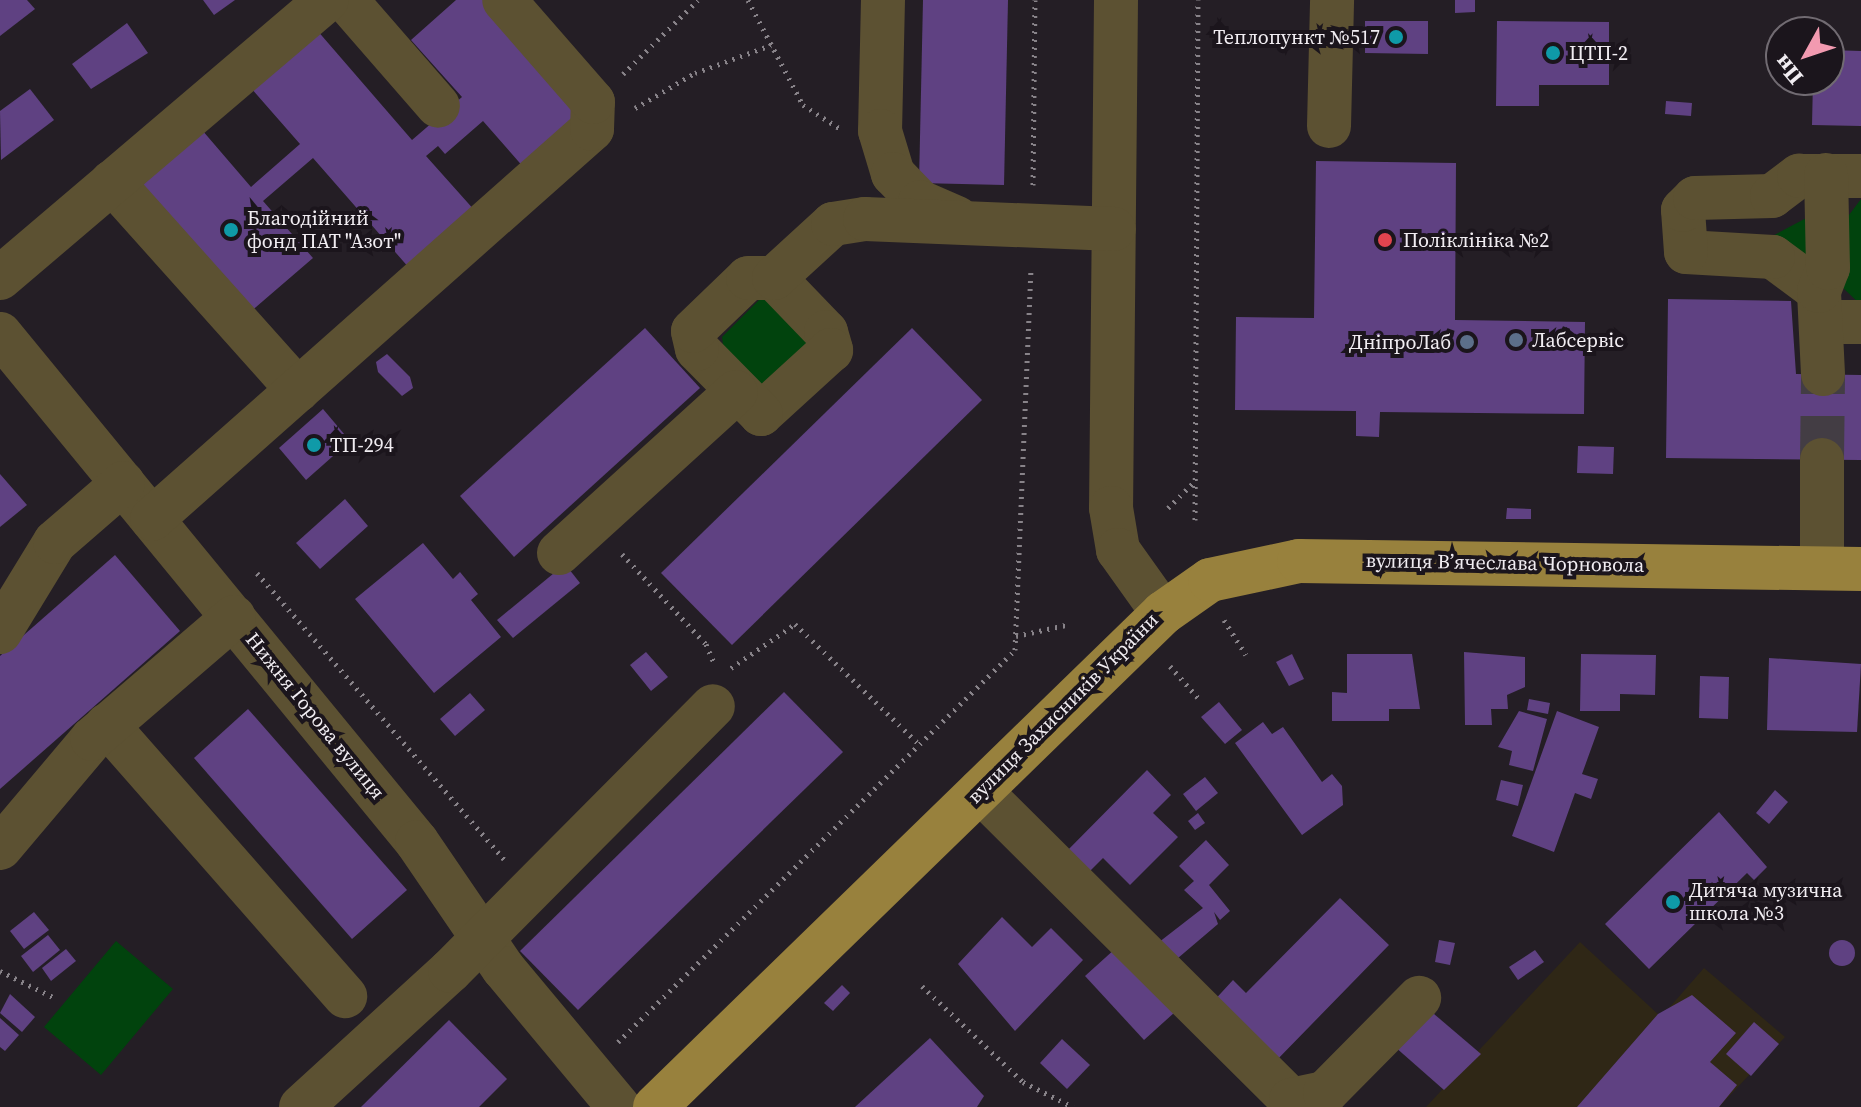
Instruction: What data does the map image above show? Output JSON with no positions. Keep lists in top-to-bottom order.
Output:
{
  "streets": {
    "main road": ["вулиця Вʼячеслава Чорновола", "вулиця Захисників України"],
    "street": ["Нижня Горова вулиця"]
  },
  "crossings": [
    ["вулиця Вʼячеслава Чорновола", "вулиця Захисників України"]
  ],
  "places": [
    "Теплопункт №517",
    "ЦТП-2",
    "Благодійний фонд ПАТ \"Азот\"",
    "Поліклініка №2",
    "Лабсервіс",
    "ДніпроЛаб",
    "ТП-294",
    "Дитяча музична школа №3"
  ],
  "north": "bottom left"
}
